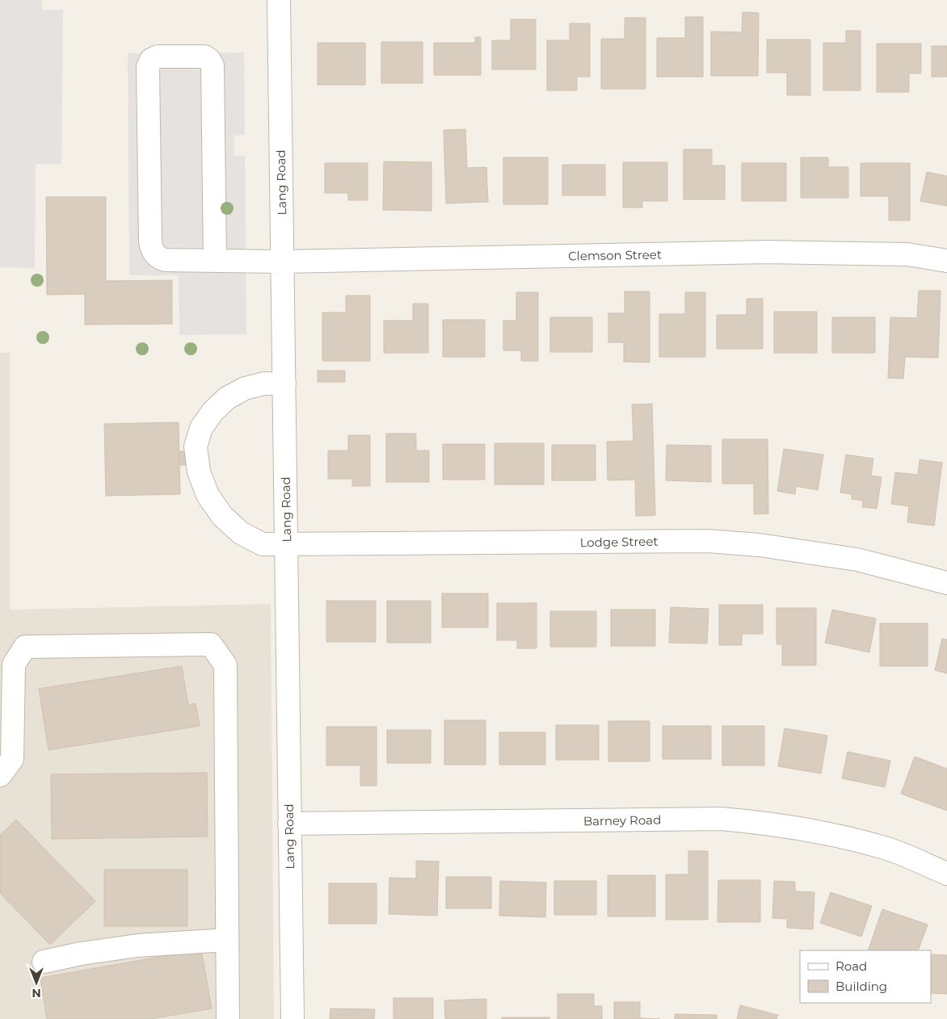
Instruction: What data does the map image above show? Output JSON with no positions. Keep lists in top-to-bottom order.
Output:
{
  "streets": {
    "street": [
      "Lang Road",
      "Clemson Street",
      "Lodge Street",
      "Barney Road"
    ]
  },
  "crossings": [
    ["Lang Road", "Clemson Street"],
    ["Lang Road", "Lodge Street"],
    ["Lang Road", "Barney Road"]
  ],
  "legend": ["Road", "Building"],
  "north": "bottom"
}
